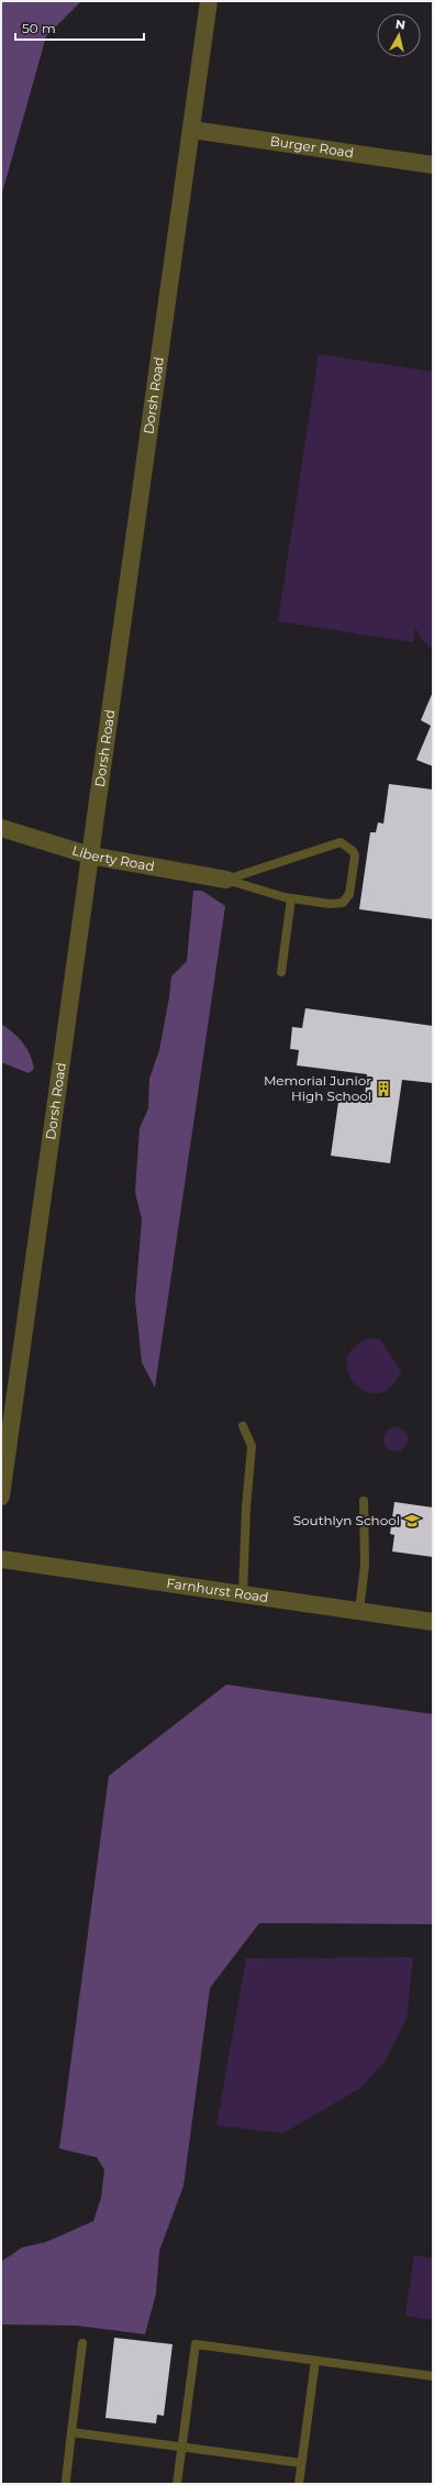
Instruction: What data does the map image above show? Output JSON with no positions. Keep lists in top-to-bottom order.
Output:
{
  "streets": {
    "street": [
      "Burger Road",
      "Dorsh Road",
      "Liberty Road",
      "Farnhurst Road"
    ]
  },
  "crossings": [
    ["Burger Road", "Dorsh Road"],
    ["Dorsh Road", "Liberty Road"]
  ],
  "places": {
    "building": ["Memorial Junior High School"],
    "school or university": ["Southlyn School"]
  },
  "scale_bar": "50 m",
  "north": "top"
}
